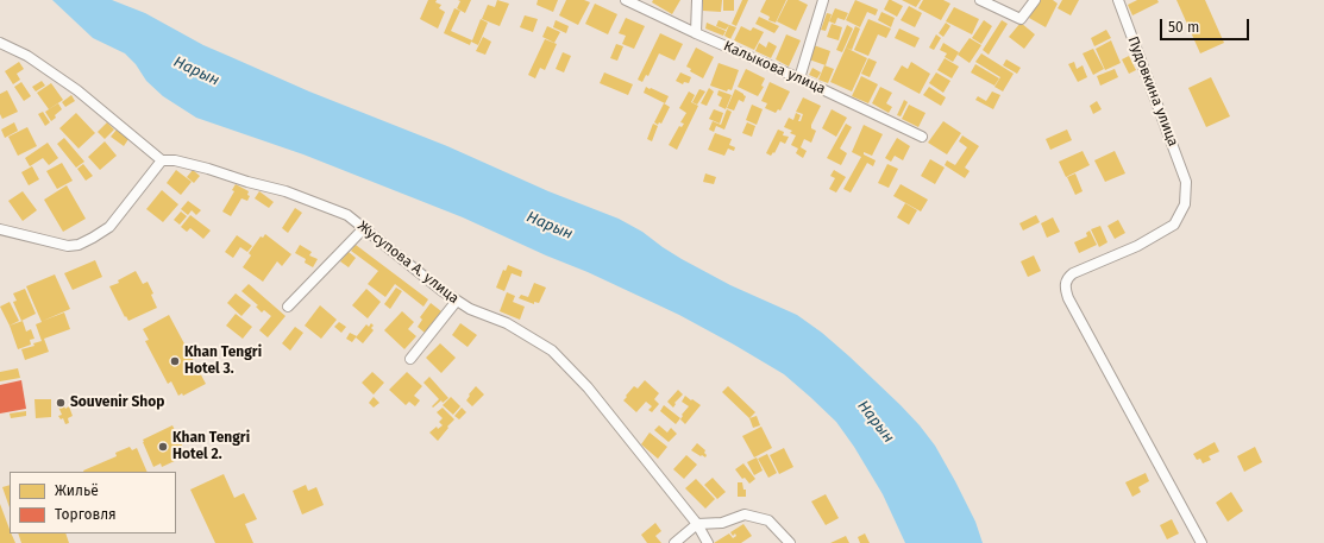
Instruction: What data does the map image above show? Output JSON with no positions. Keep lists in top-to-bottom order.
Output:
{
  "streets": {
    "street": ["Калыкова улица", "Пудовкина улица", "Жусупова А. улица"]
  },
  "water": ["Нарын"],
  "places": ["Khan Tengri Hotel 3.", "Souvenir Shop", "Khan Tengri Hotel 2."],
  "legend": ["Жильё", "Торговля"],
  "scale_bar": "50 m"
}
